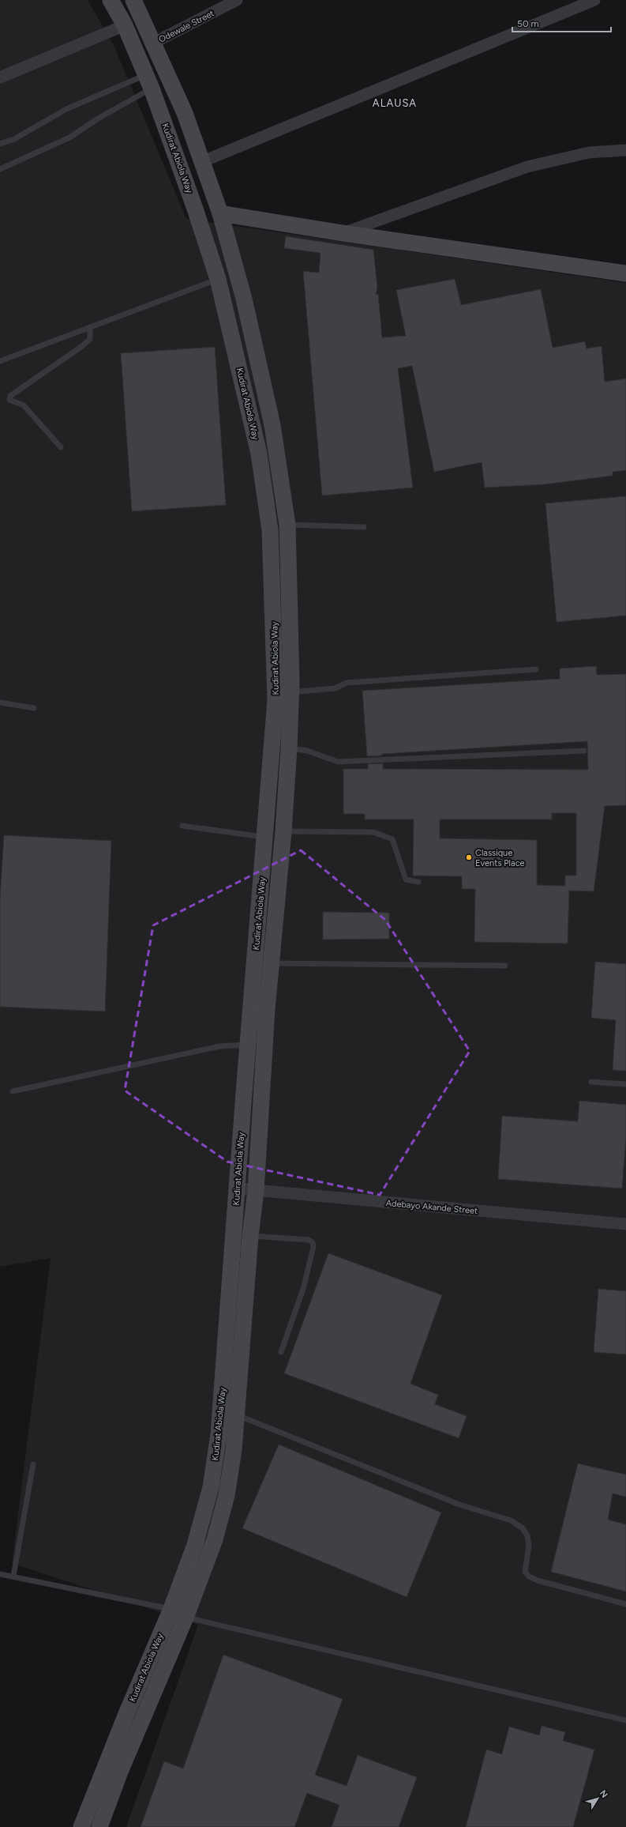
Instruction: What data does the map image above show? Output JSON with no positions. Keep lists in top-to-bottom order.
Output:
{
  "streets": {
    "main road": ["Kudirat Abiola Way"],
    "street": ["Odewale Street", "Adebayo Akande Street"]
  },
  "crossings": [
    ["Odewale Street", "Kudirat Abiola Way"],
    ["Kudirat Abiola Way", "Adebayo Akande Street"]
  ],
  "districts": ["ALAUSA"],
  "places": ["Classique Events Place"],
  "scale_bar": "50 m",
  "north": "top right"
}
